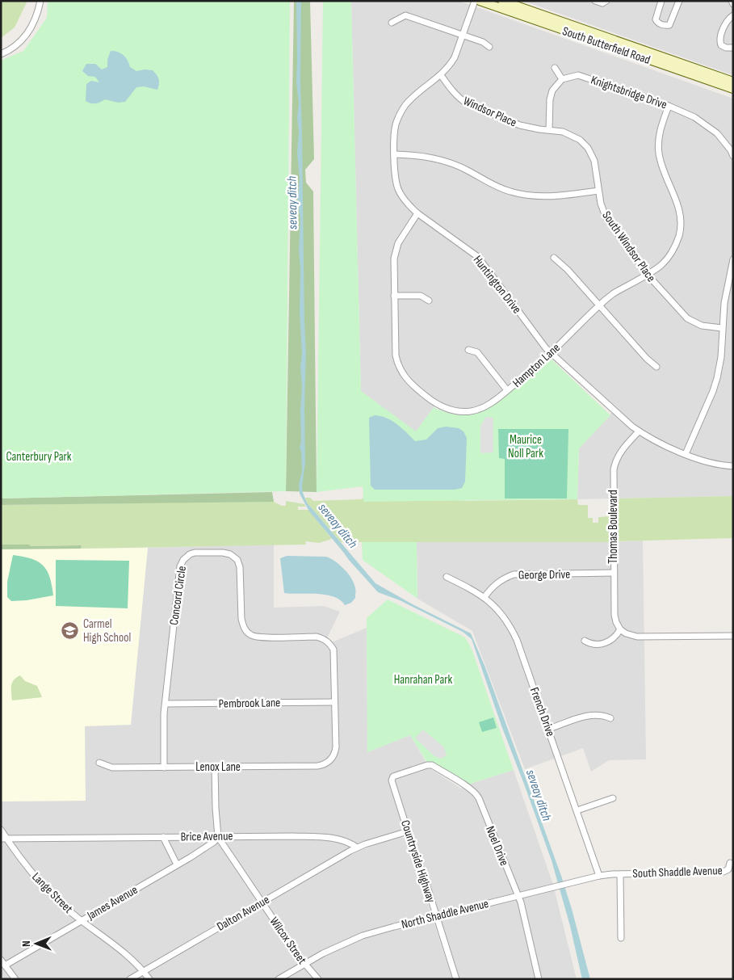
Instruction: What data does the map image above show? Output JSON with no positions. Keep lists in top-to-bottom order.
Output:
{
  "streets": {
    "main road": ["South Butterfield Road"],
    "street": [
      "Knightsbridge Drive",
      "Windsor Place",
      "South Windsor Place",
      "Huntington Drive",
      "Hampton Lane",
      "Thomas Boulevard",
      "George Drive",
      "Concord Circle",
      "Pembrook Lane",
      "French Drive",
      "Lenox Lane",
      "Brice Avenue",
      "Noel Drive",
      "Countryside Highway",
      "South Shaddle Avenue",
      "Lange Street",
      "James Avenue",
      "Dalton Avenue",
      "North Shaddle Avenue",
      "Wilcox Street"
    ]
  },
  "crossings": [
    ["Knightsbridge Drive", "Hampton Lane"],
    ["Windsor Place", "South Windsor Place"],
    ["Windsor Place", "Huntington Drive"],
    ["South Windsor Place", "Hampton Lane"],
    ["Huntington Drive", "Hampton Lane"],
    ["Huntington Drive", "Thomas Boulevard"],
    ["Thomas Boulevard", "George Drive"],
    ["George Drive", "French Drive"],
    ["Concord Circle", "Pembrook Lane"],
    ["Concord Circle", "Lenox Lane"],
    ["French Drive", "North Shaddle Avenue"],
    ["Lenox Lane", "Wilcox Street"],
    ["Brice Avenue", "Lange Street"],
    ["Brice Avenue", "James Avenue"],
    ["Brice Avenue", "Dalton Avenue"],
    ["Brice Avenue", "Wilcox Street"],
    ["Noel Drive", "Countryside Highway"],
    ["Noel Drive", "North Shaddle Avenue"],
    ["Countryside Highway", "North Shaddle Avenue"],
    ["South Shaddle Avenue", "North Shaddle Avenue"],
    ["Lange Street", "James Avenue"],
    ["Lange Street", "Dalton Avenue"],
    ["James Avenue", "Wilcox Street"],
    ["Dalton Avenue", "Wilcox Street"],
    ["North Shaddle Avenue", "Wilcox Street"]
  ],
  "water": ["seveay ditch"],
  "parks": ["Maurice Noll Park", "Canterbury Park", "Hanrahan Park"],
  "places": {
    "school or university": ["Carmel High School"]
  },
  "north": "left"
}
